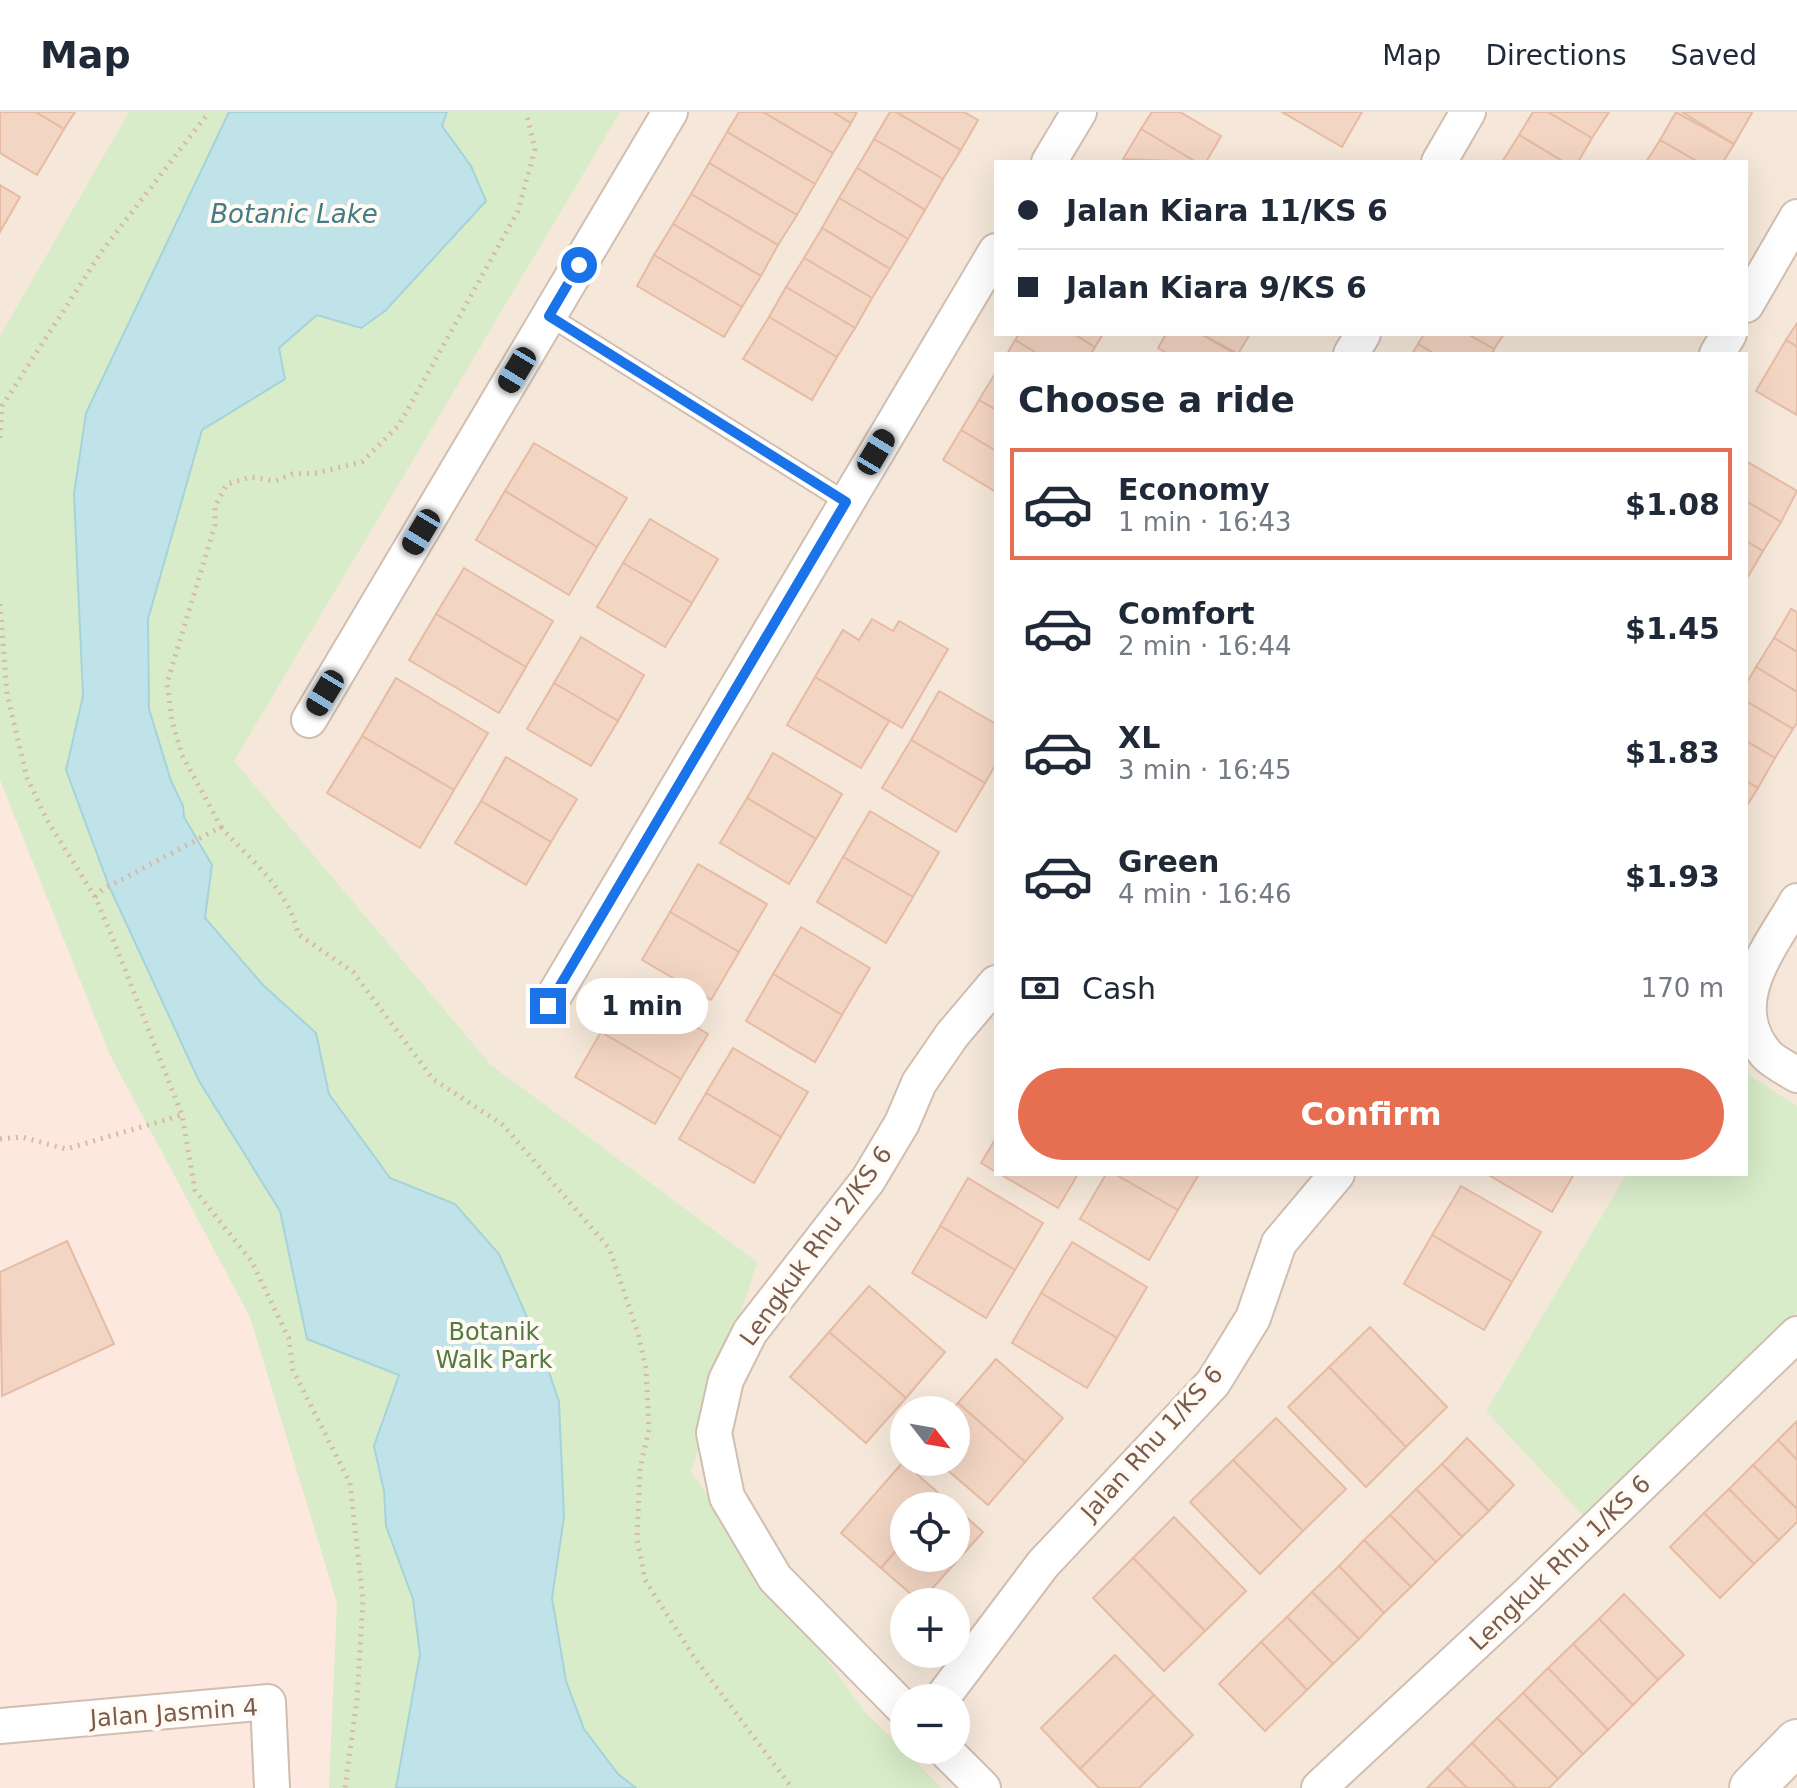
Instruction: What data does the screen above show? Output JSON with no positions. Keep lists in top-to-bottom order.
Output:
{
  "streets": {
    "street": [
      "Lengkuk Rhu 2/KS 6",
      "Jalan Rhu 1/KS 6",
      "Lengkuk Rhu 1/KS 6",
      "Jalan Jasmin 4"
    ]
  },
  "water": ["Botanic Lake"],
  "parks": ["Botanik Walk Park"],
  "north": "bottom right",
  "page": {
    "header": "Map",
    "nav": ["Map", "Directions", "Saved"],
    "banner": ["Jalan Kiara 11/KS 6", "Jalan Kiara 9/KS 6"],
    "heading": "Choose a ride",
    "list": [
      {
        "name": "Economy",
        "note": "1 min · 16:43",
        "value": "$1.08"
      },
      {
        "name": "Comfort",
        "note": "2 min · 16:44",
        "value": "$1.45"
      },
      {
        "name": "XL",
        "note": "3 min · 16:45",
        "value": "$1.83"
      },
      {
        "name": "Green",
        "note": "4 min · 16:46",
        "value": "$1.93"
      }
    ],
    "pay": ["Cash", "170 m"],
    "bubble": "1 min",
    "buttons": "Confirm",
    "map_buttons": ["+", "−"]
  }
}
